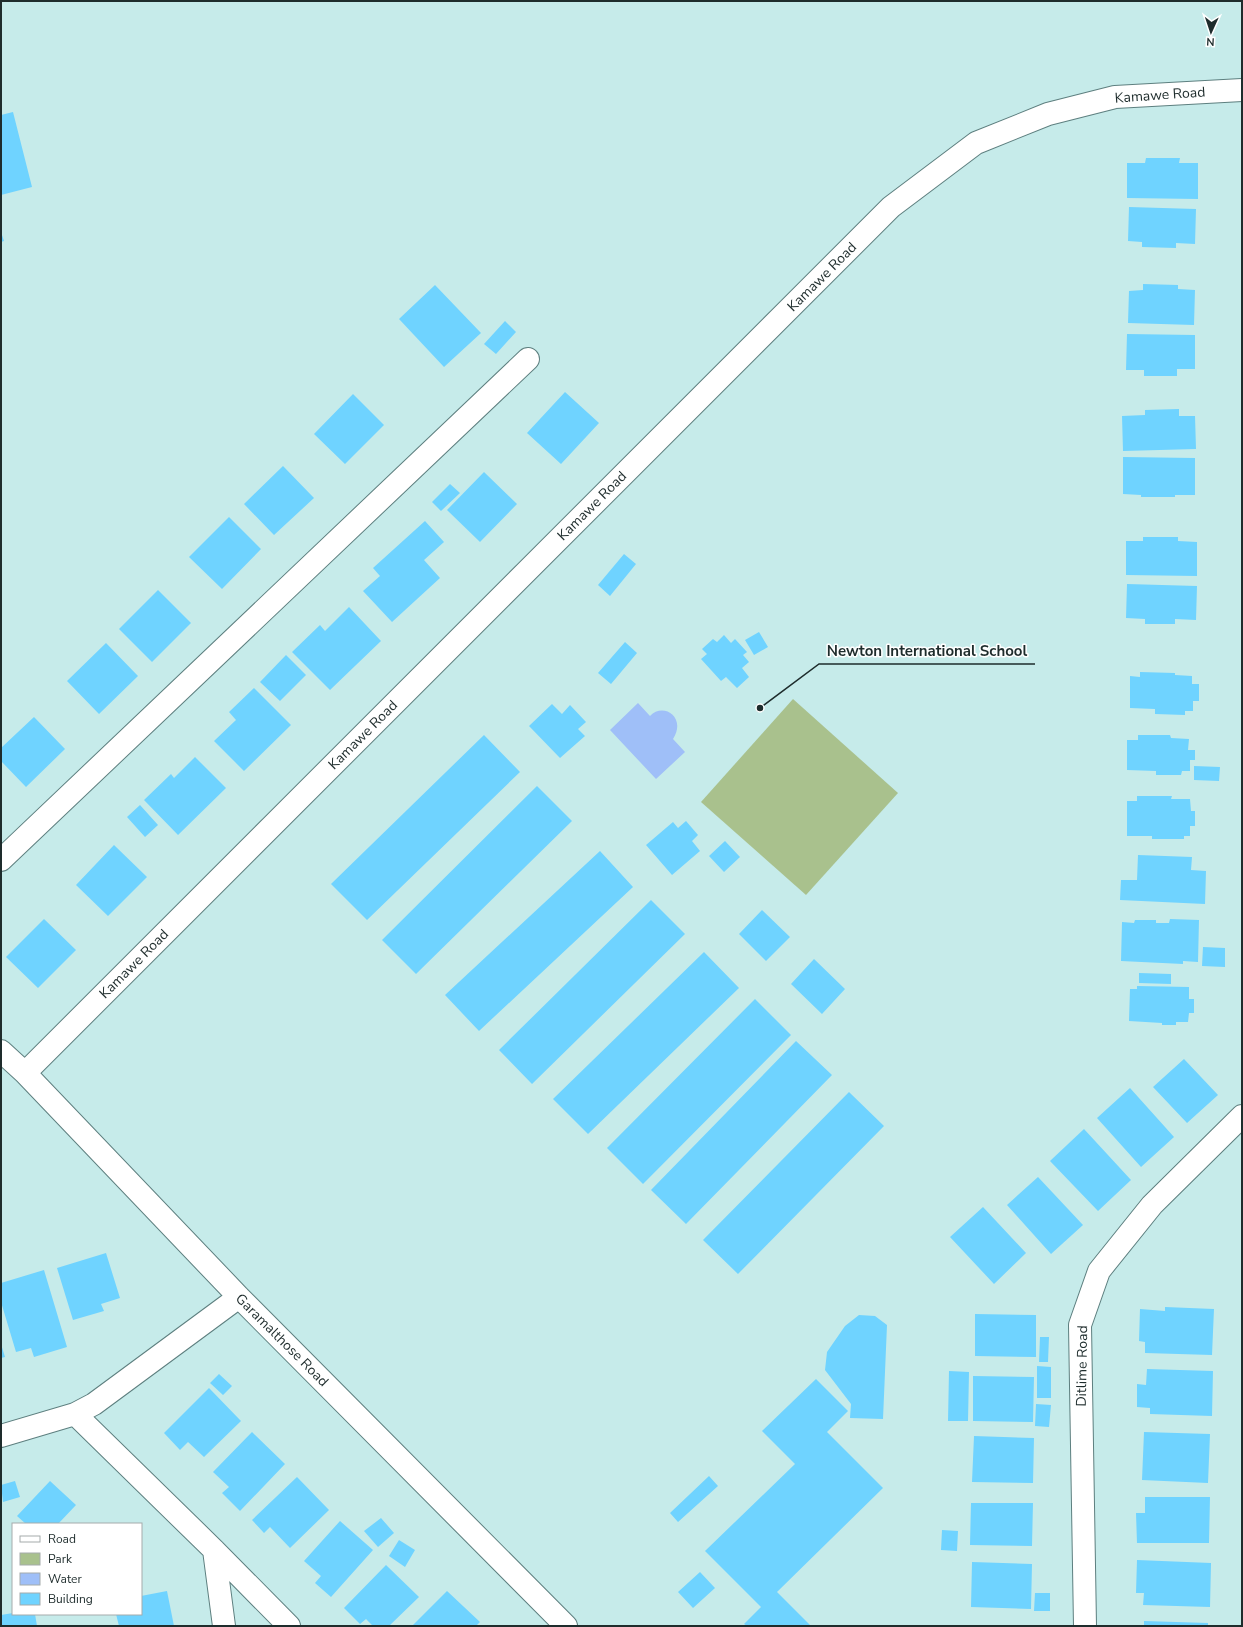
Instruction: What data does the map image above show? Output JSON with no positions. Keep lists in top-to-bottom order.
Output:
{
  "streets": {
    "street": ["Kamawe Road", "Garamalthose Road", "Ditlime Road"]
  },
  "crossings": [
    ["Kamawe Road", "Garamalthose Road"]
  ],
  "places": ["Newton International School"],
  "legend": [
    "Road",
    "Park",
    "Water",
    "Building"
  ],
  "north": "bottom"
}
